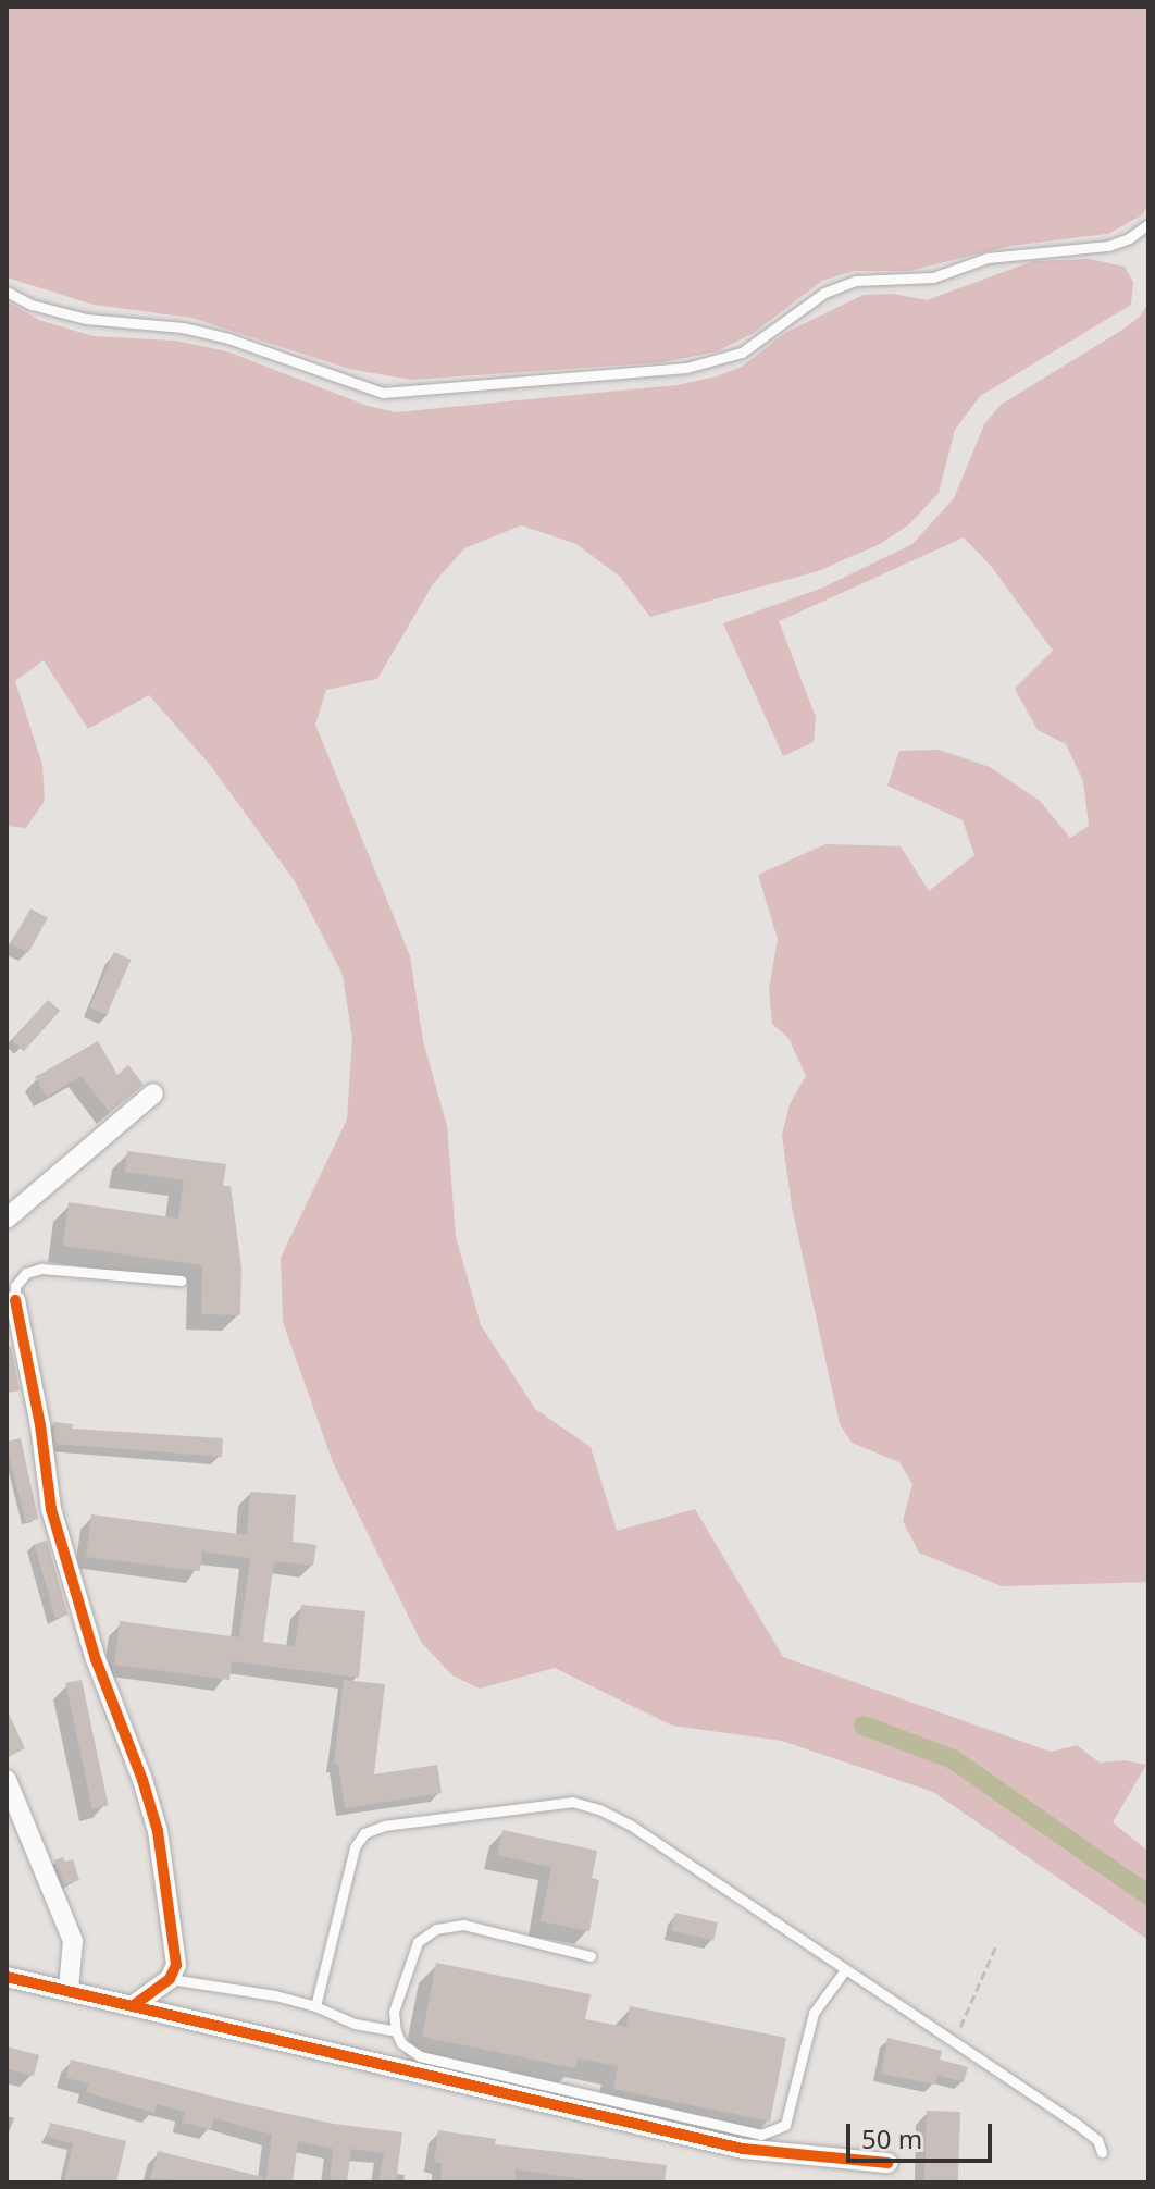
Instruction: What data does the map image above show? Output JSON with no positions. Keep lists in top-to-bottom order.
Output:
{
  "scale_bar": "50 m"
}
